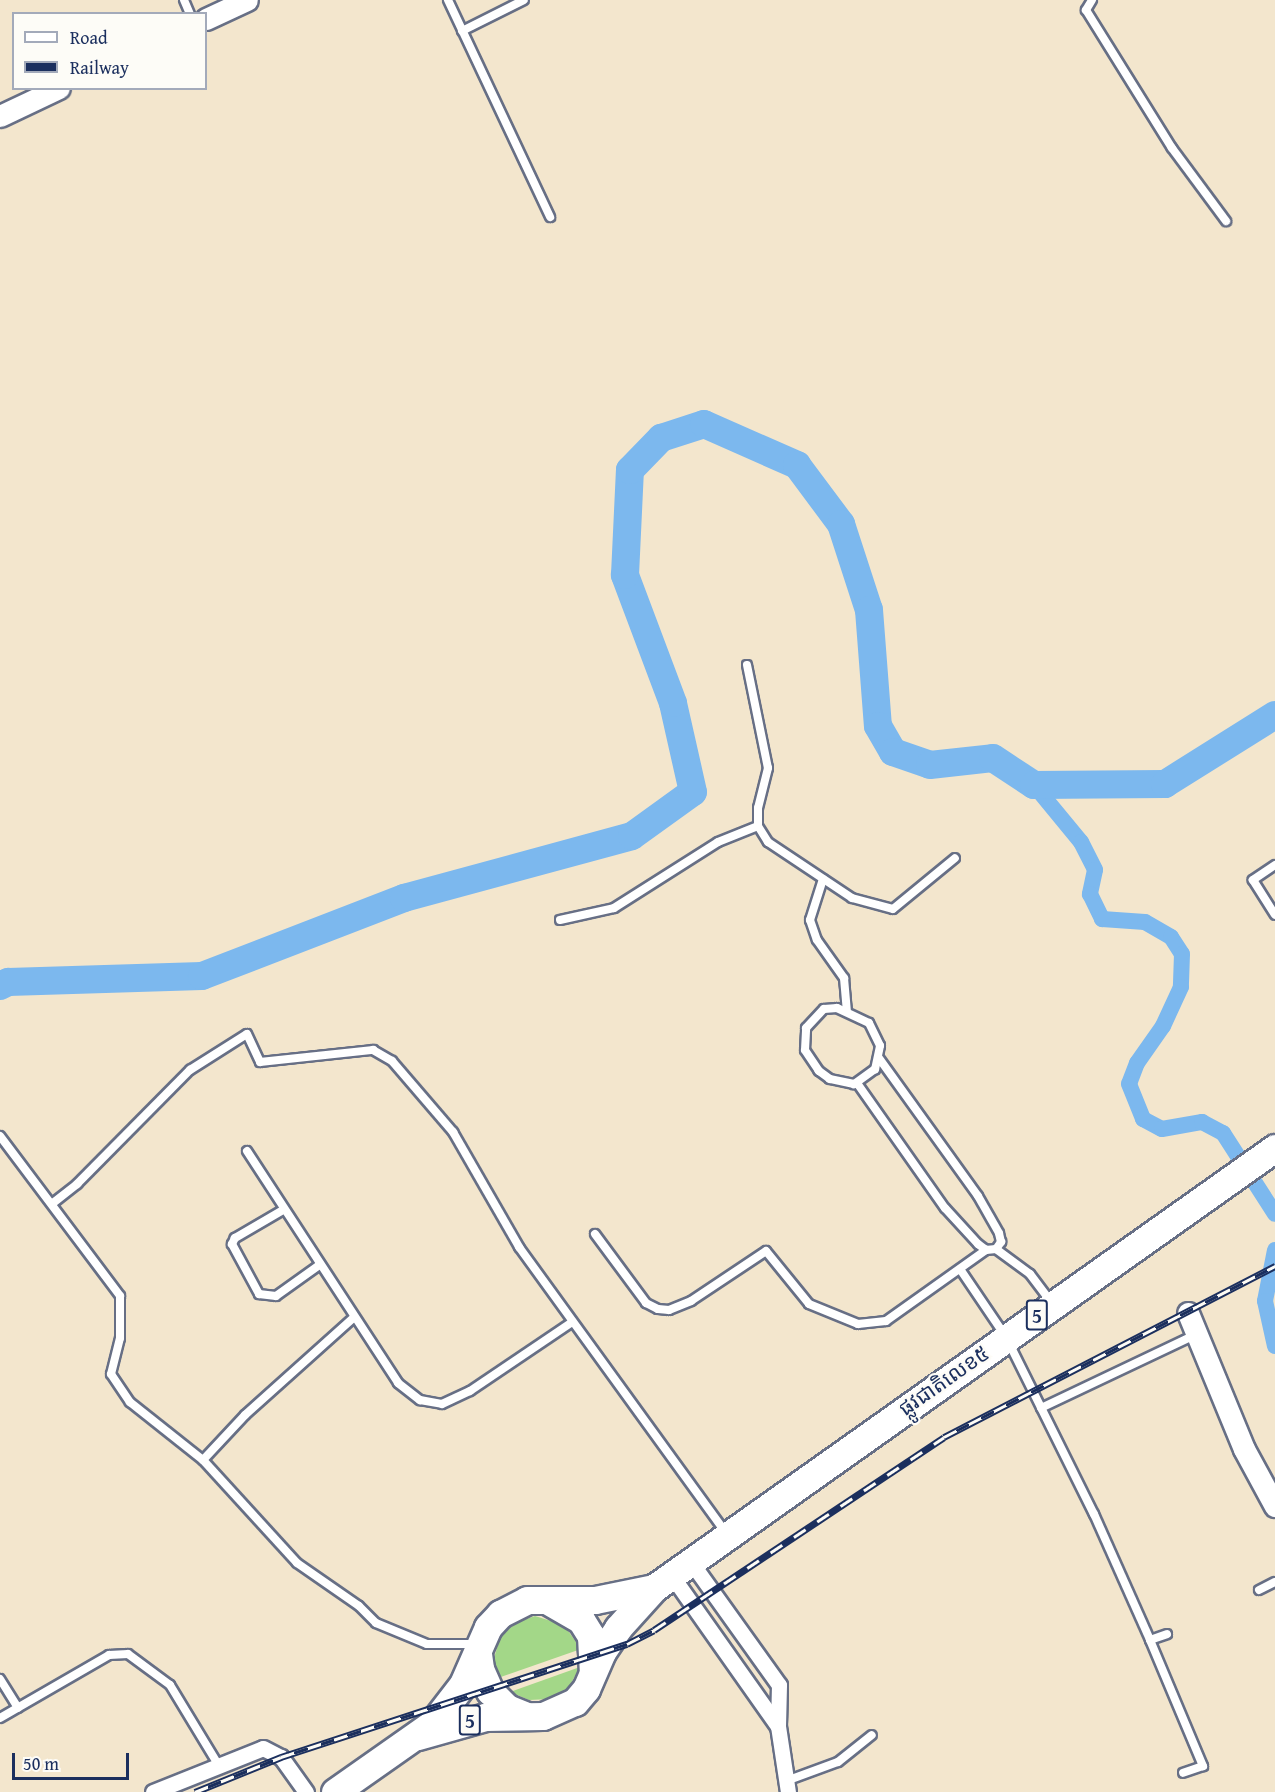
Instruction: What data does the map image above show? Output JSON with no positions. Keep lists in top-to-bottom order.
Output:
{
  "streets": {
    "highway": ["5", "ផ្លូវជាតិលេខ៥"]
  },
  "legend": ["Road", "Railway"],
  "scale_bar": "50 m"
}
